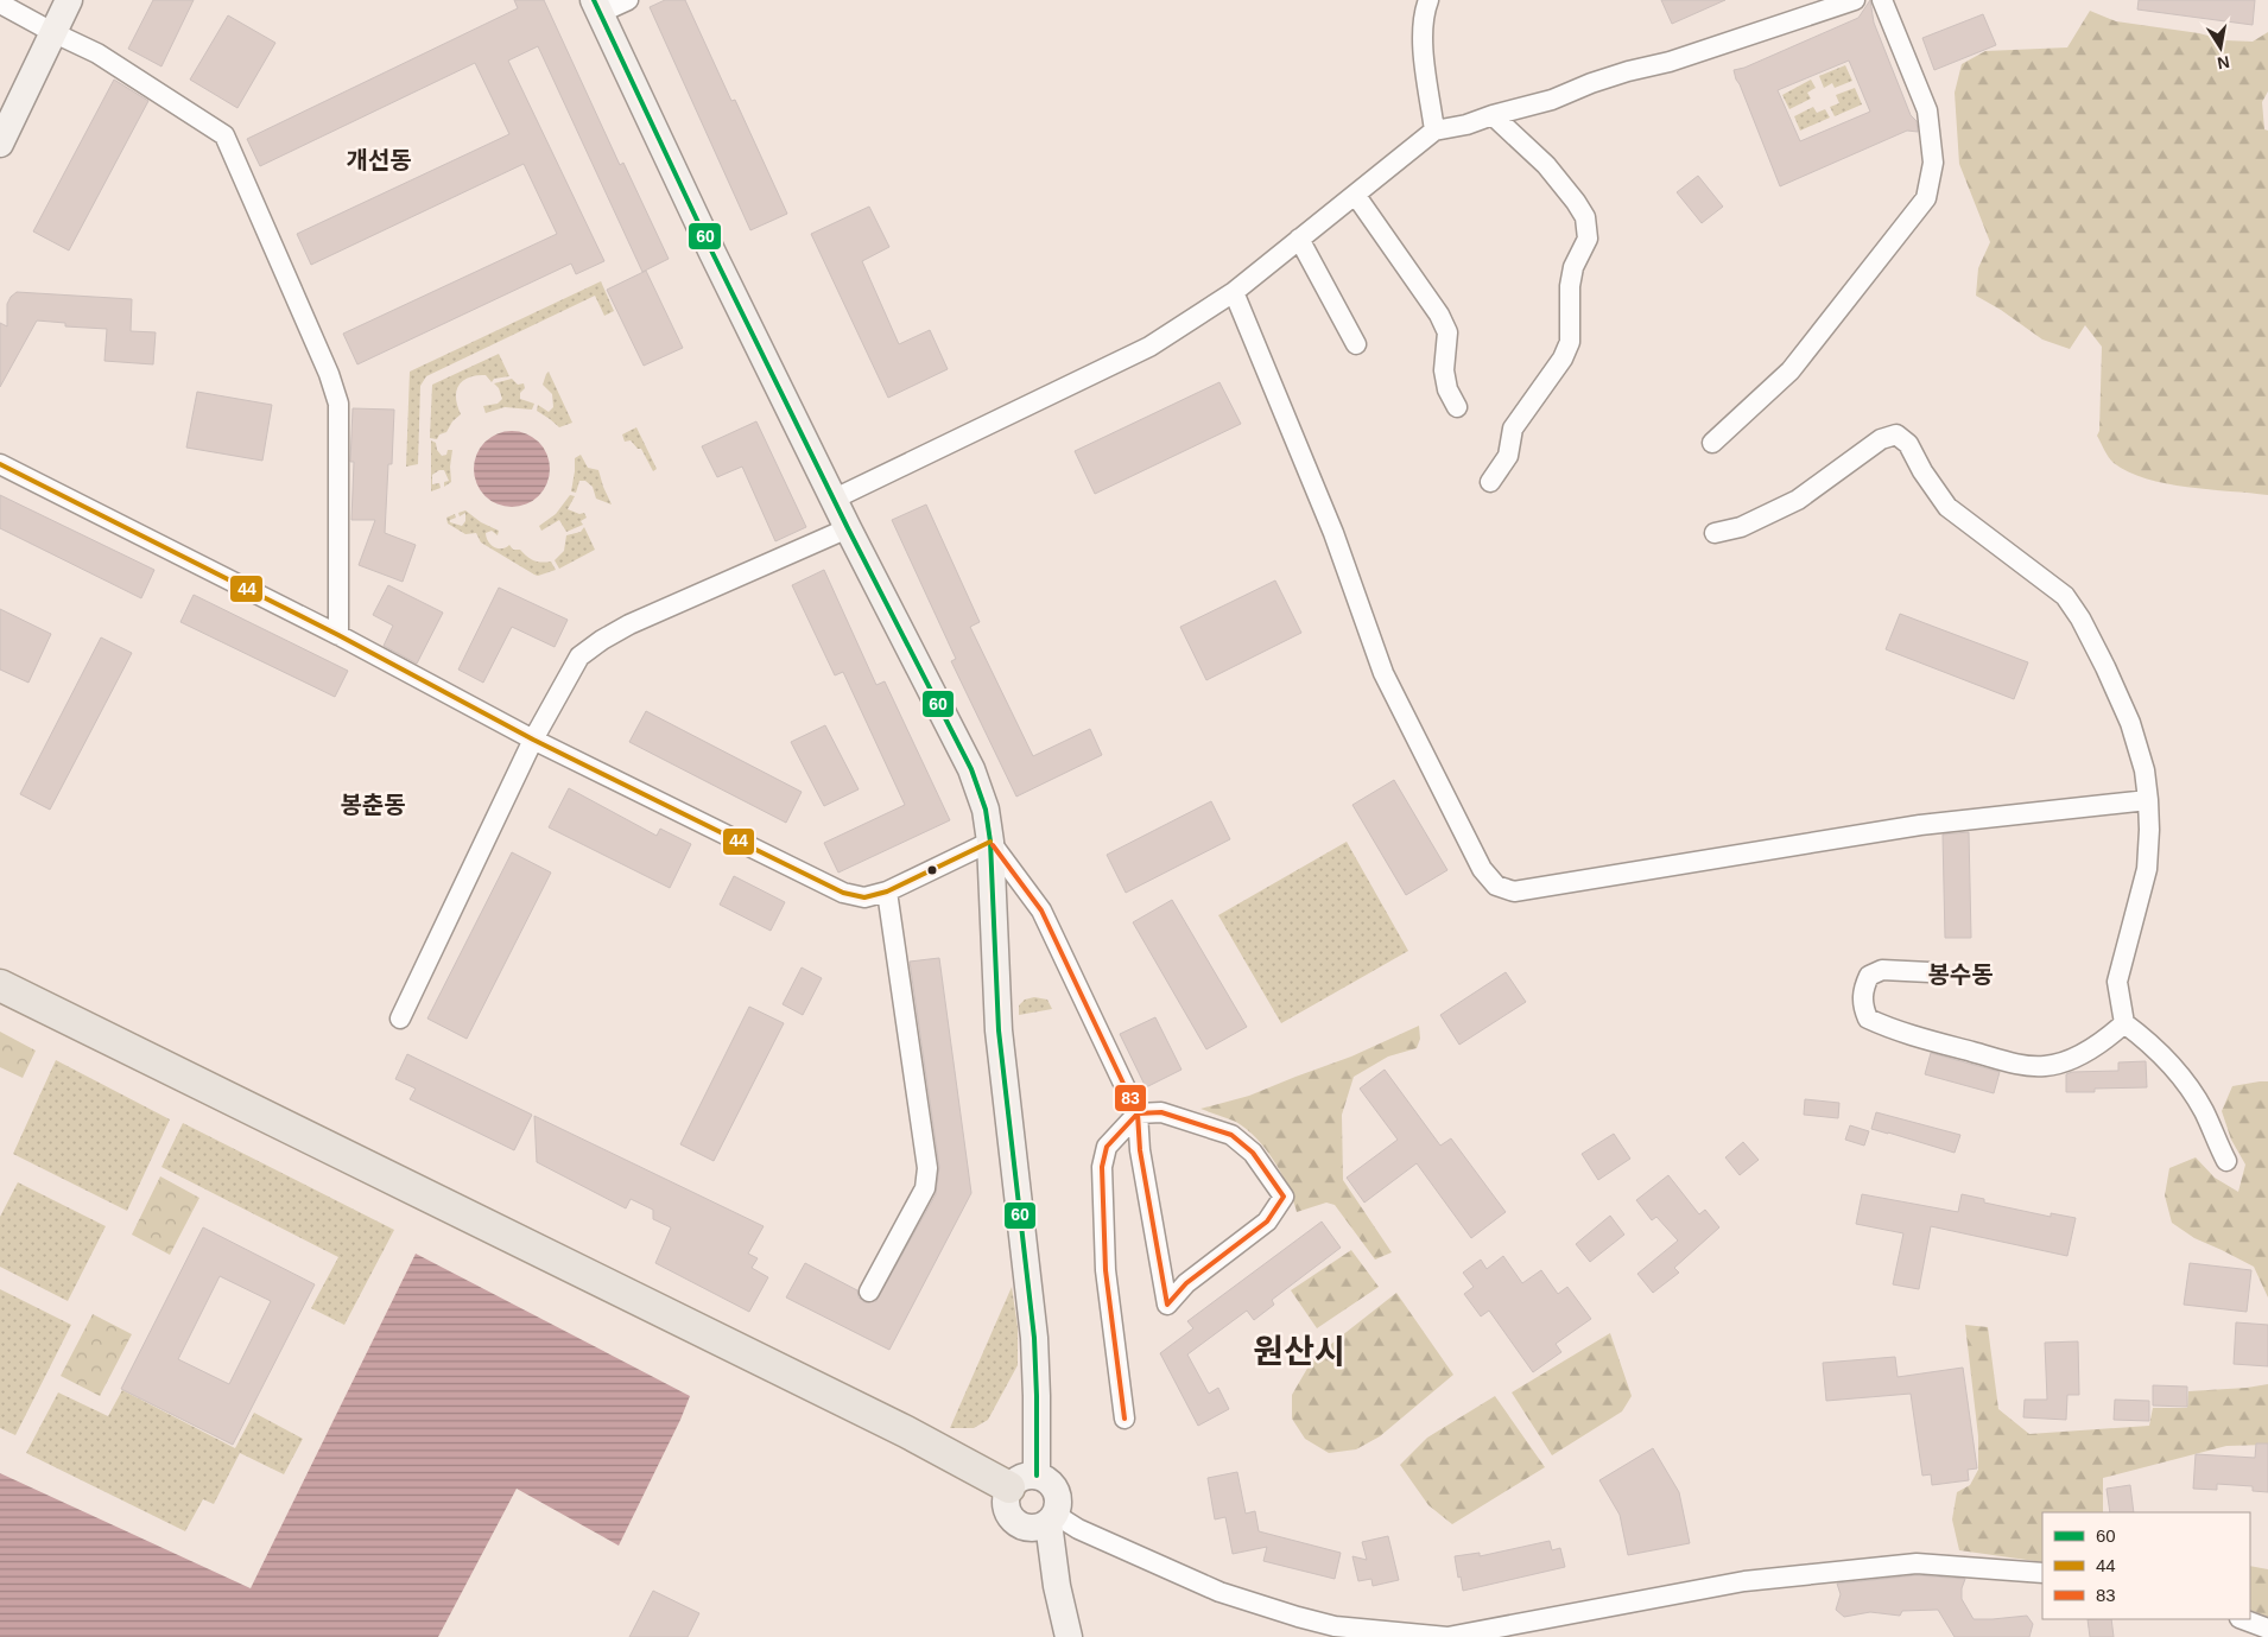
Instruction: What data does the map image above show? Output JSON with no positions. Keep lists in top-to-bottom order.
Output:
{
  "districts": [
    "개선동",
    "봉춘동",
    "봉수동",
    "원산시"
  ],
  "lines": ["transit line 60", "transit line 44", "transit line 83"],
  "legend": ["60", "44", "83"],
  "north": "bottom"
}
